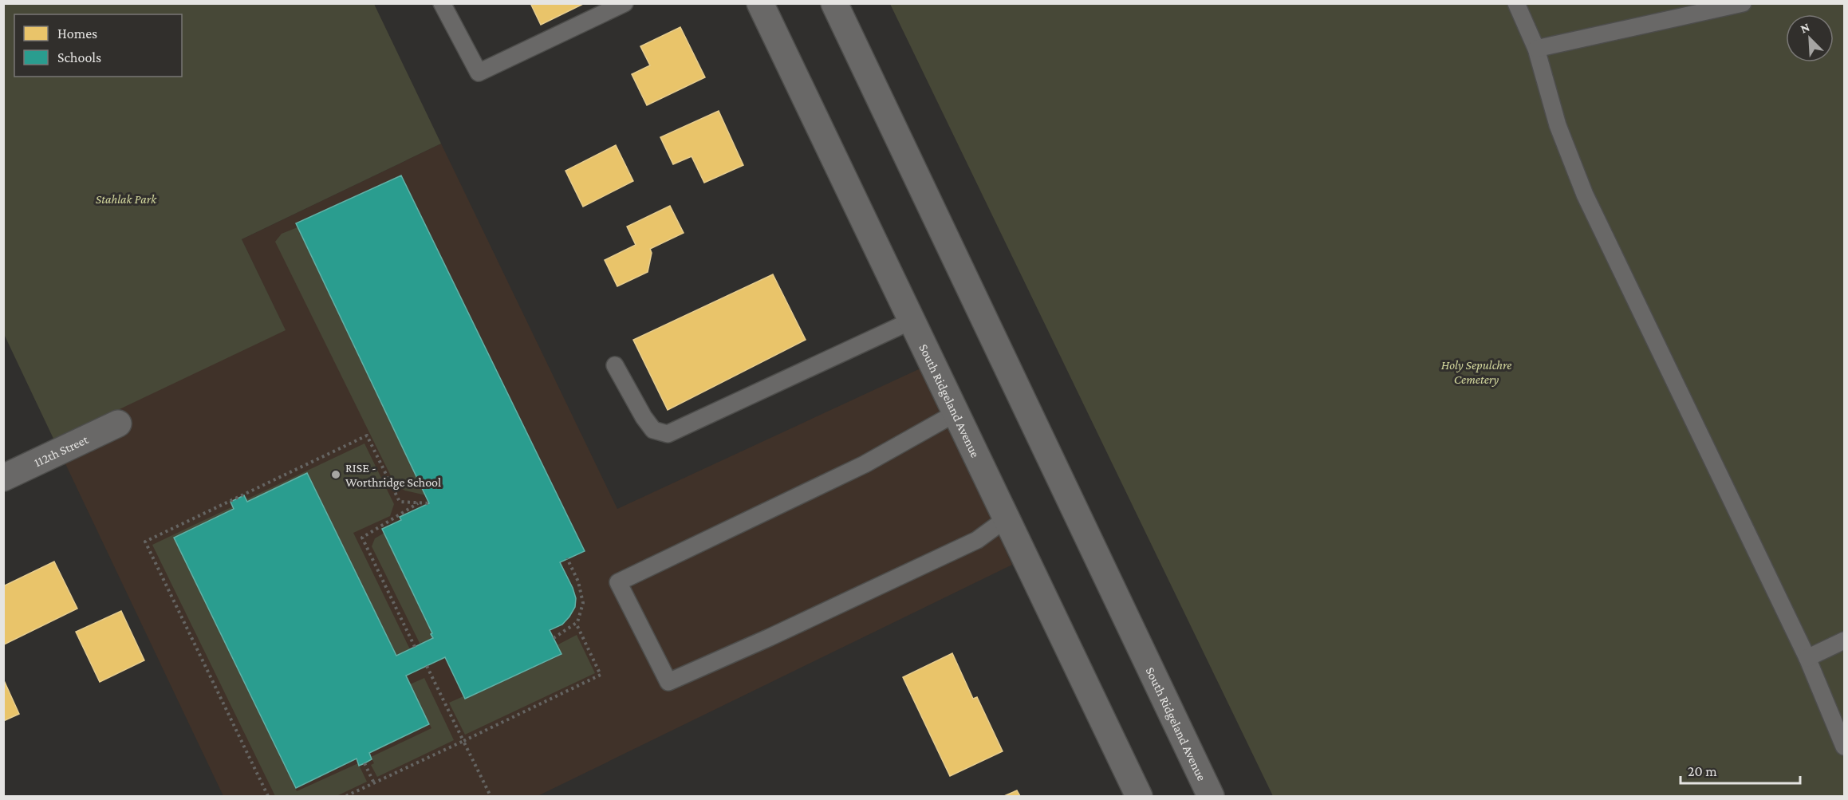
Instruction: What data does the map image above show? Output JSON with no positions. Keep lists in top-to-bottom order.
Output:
{
  "streets": {
    "main road": ["South Ridgeland Avenue", "112th Street"]
  },
  "parks": ["Stahlak Park", "Holy Sepulchre Cemetery"],
  "places": ["RISE - Worthridge School"],
  "legend": ["Homes", "Schools"],
  "scale_bar": "20 m",
  "north": "top left"
}
